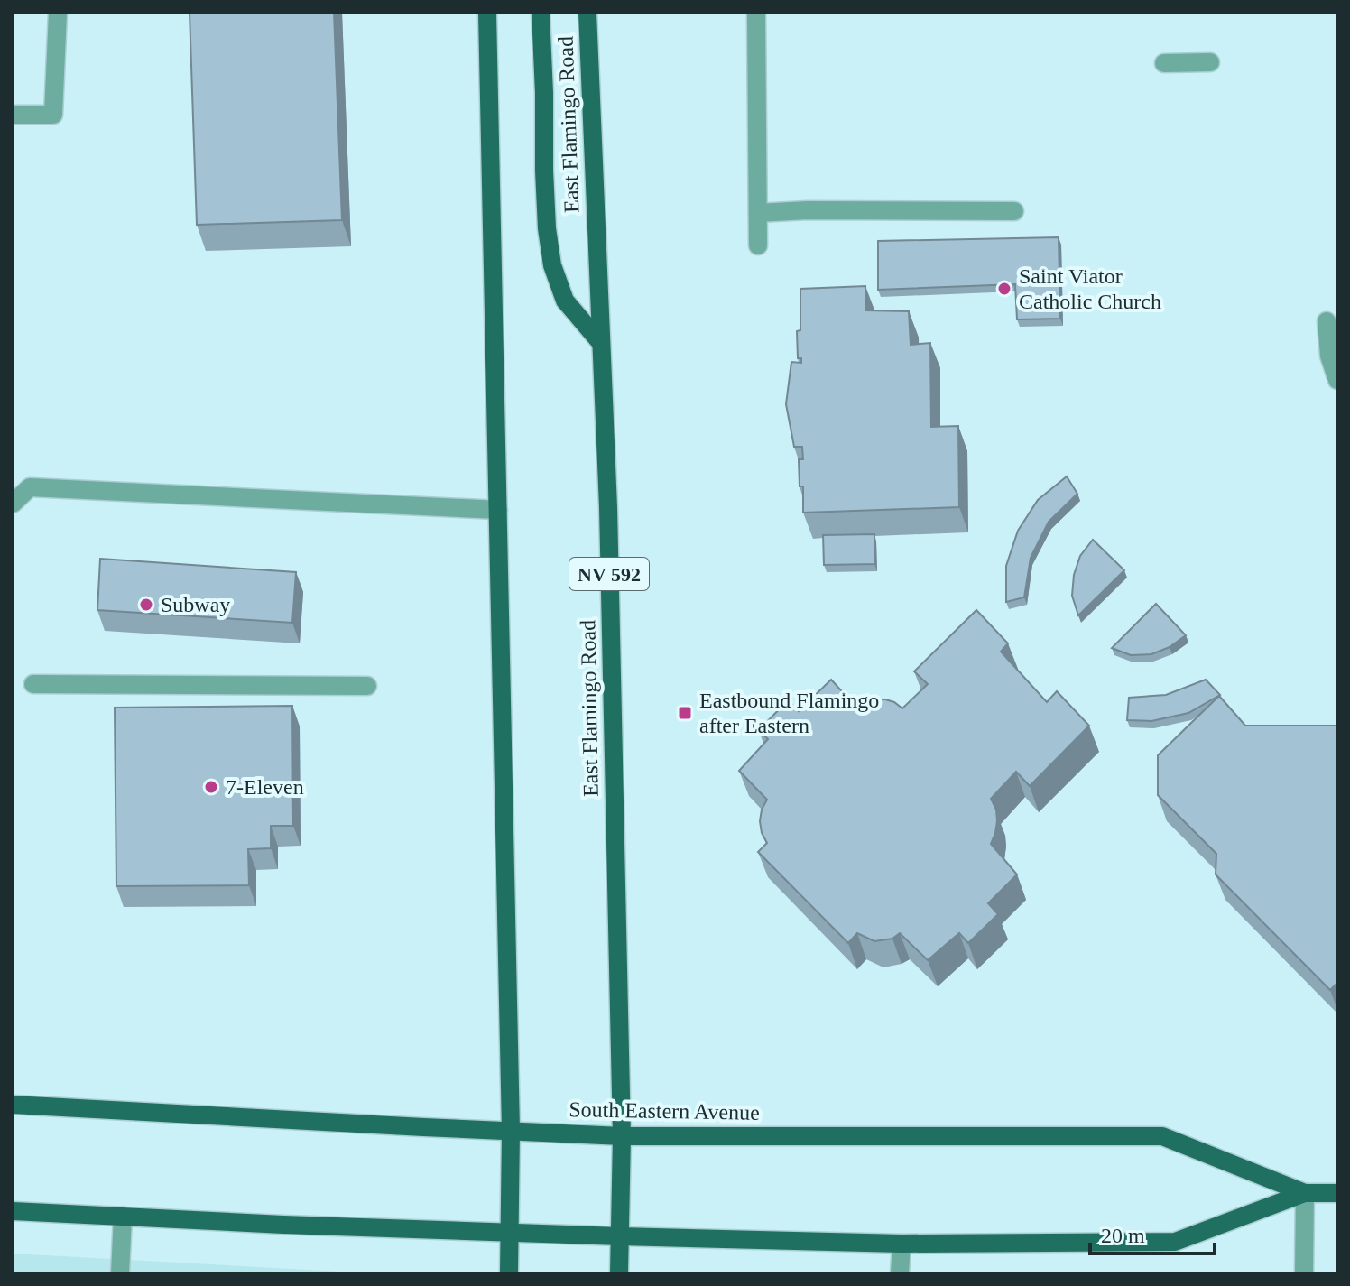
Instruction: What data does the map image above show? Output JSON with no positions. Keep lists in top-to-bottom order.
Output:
{
  "streets": {
    "main road": ["East Flamingo Road", "NV 592", "South Eastern Avenue"]
  },
  "crossings": [
    ["East Flamingo Road", "South Eastern Avenue"]
  ],
  "places": {
    "other": ["Saint Viator Catholic Church", "Subway", "7-Eleven"],
    "transit": ["Eastbound Flamingo after Eastern"]
  },
  "scale_bar": "20 m"
}
